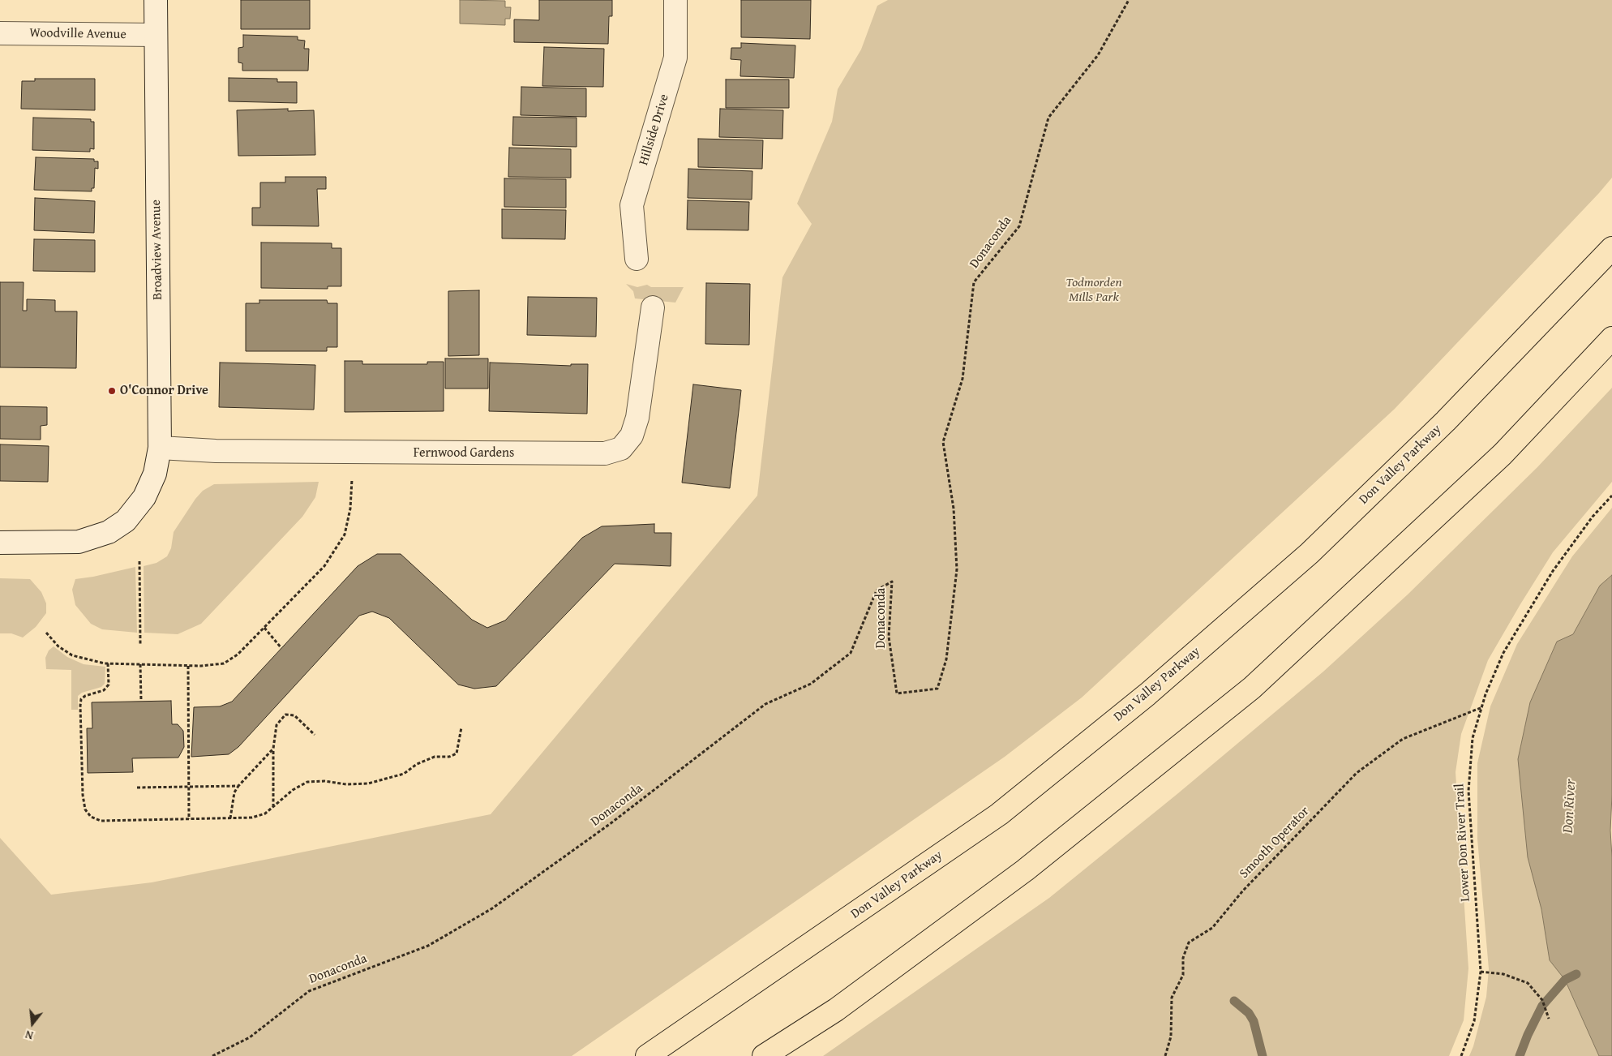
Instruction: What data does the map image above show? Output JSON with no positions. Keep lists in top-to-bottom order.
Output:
{
  "streets": {
    "highway": ["Don Valley Parkway"],
    "street": [
      "Woodville Avenue",
      "Hillside Drive",
      "Broadview Avenue",
      "Fernwood Gardens"
    ],
    "path": ["Donaconda", "Smooth Operator", "Lower Don River Trail"]
  },
  "crossings": [
    ["Woodville Avenue", "Broadview Avenue"],
    ["Broadview Avenue", "Fernwood Gardens"],
    ["Smooth Operator", "Lower Don River Trail"]
  ],
  "water": ["Don River"],
  "parks": ["Todmorden Mills Park"],
  "places": ["O'Connor Drive"],
  "north": "bottom"
}
